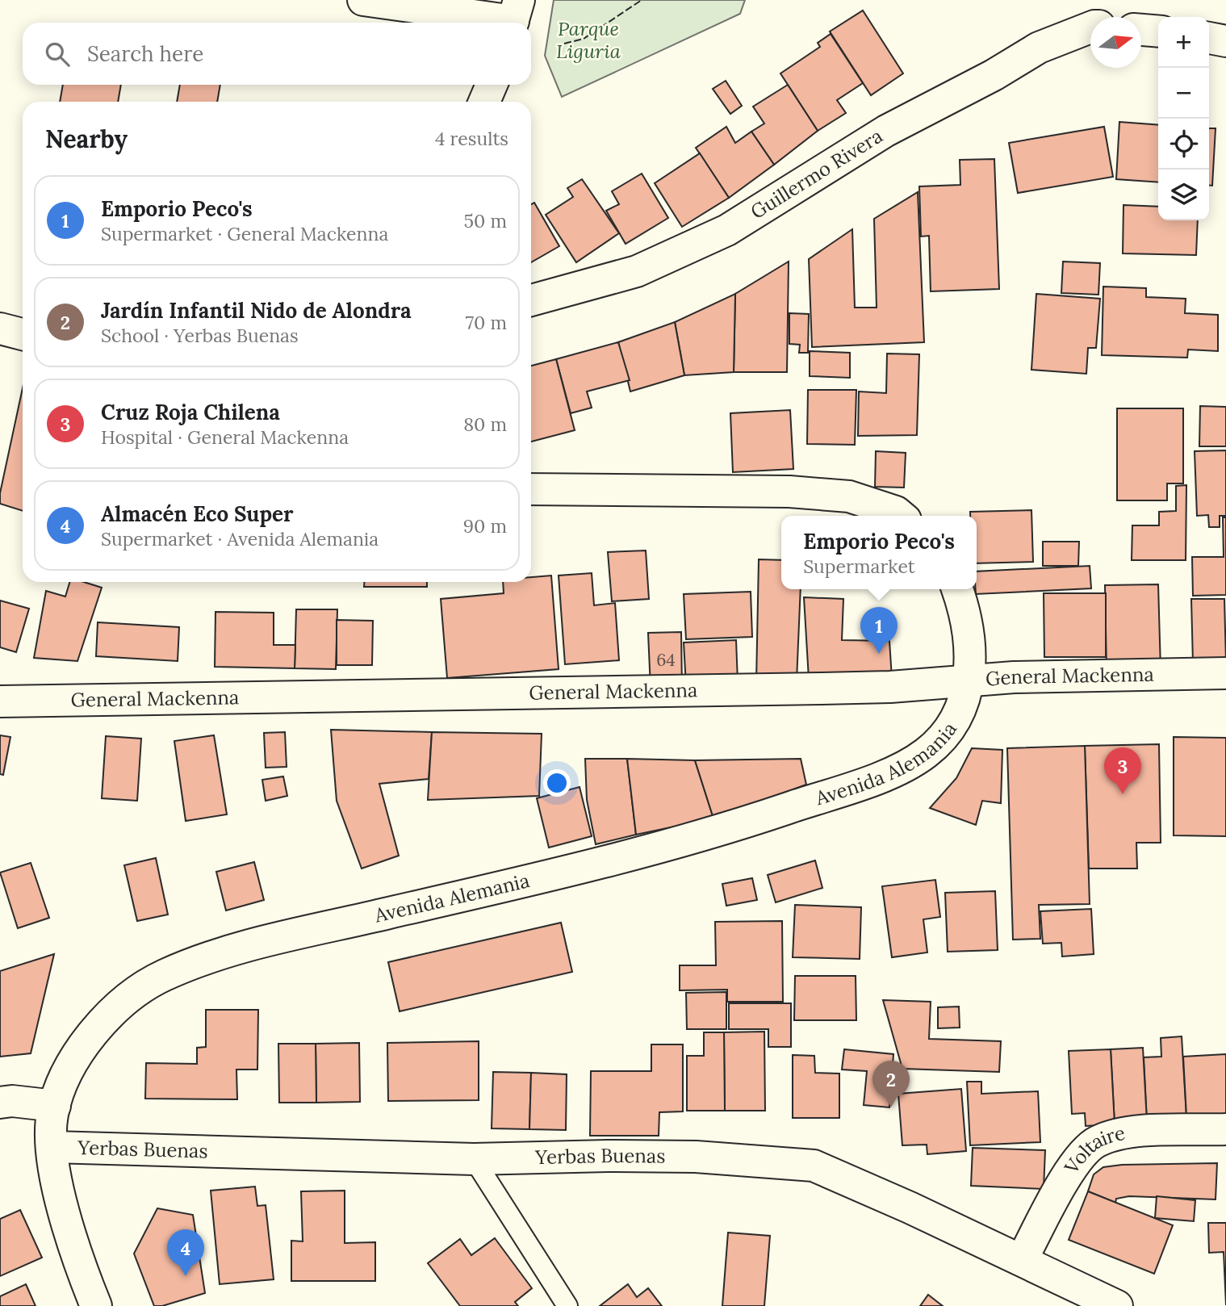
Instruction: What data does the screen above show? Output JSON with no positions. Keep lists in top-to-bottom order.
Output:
{
  "streets": {
    "main road": [
      "Guillermo Rivera",
      "General Mackenna",
      "Avenida Alemania",
      "Yerbas Buenas",
      "Voltaire"
    ]
  },
  "crossings": [
    ["General Mackenna", "Avenida Alemania"],
    ["Avenida Alemania", "Yerbas Buenas"],
    ["Yerbas Buenas", "Voltaire"]
  ],
  "parks": ["Parque Liguria"],
  "house_numbers": ["64"],
  "north": "right",
  "page": {
    "map_buttons": ["+", "−"],
    "search": "Search here",
    "heading": ["Nearby", "4 results"],
    "list": [
      {
        "mark": "1",
        "name": "Emporio Peco's",
        "note": "Supermarket · General Mackenna",
        "value": "50 m"
      },
      {
        "mark": "2",
        "name": "Jardín Infantil Nido de Alondra",
        "note": "School · Yerbas Buenas",
        "value": "70 m"
      },
      {
        "mark": "3",
        "name": "Cruz Roja Chilena",
        "note": "Hospital · General Mackenna",
        "value": "80 m"
      },
      {
        "mark": "4",
        "name": "Almacén Eco Super",
        "note": "Supermarket · Avenida Alemania",
        "value": "90 m"
      }
    ],
    "popup": ["Emporio Peco's", "Supermarket"],
    "pins": [
      "1",
      "3",
      "2",
      "4"
    ]
  }
}
